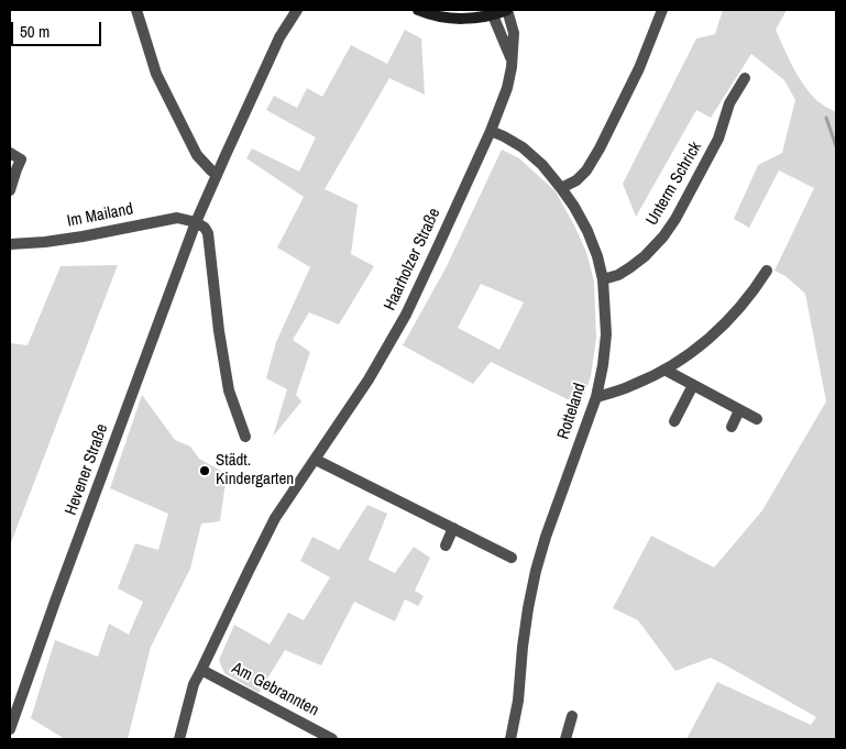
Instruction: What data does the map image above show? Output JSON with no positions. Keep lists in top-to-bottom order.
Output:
{
  "streets": {
    "street": [
      "Unterm Schrick",
      "Im Mailand",
      "Haarholzer Straße",
      "Rotteland",
      "Hevener Straße",
      "Am Gebrannten"
    ]
  },
  "crossings": [
    ["Unterm Schrick", "Rotteland"],
    ["Im Mailand", "Hevener Straße"],
    ["Haarholzer Straße", "Rotteland"],
    ["Haarholzer Straße", "Am Gebrannten"]
  ],
  "places": ["Städt. Kindergarten"],
  "scale_bar": "50 m"
}
